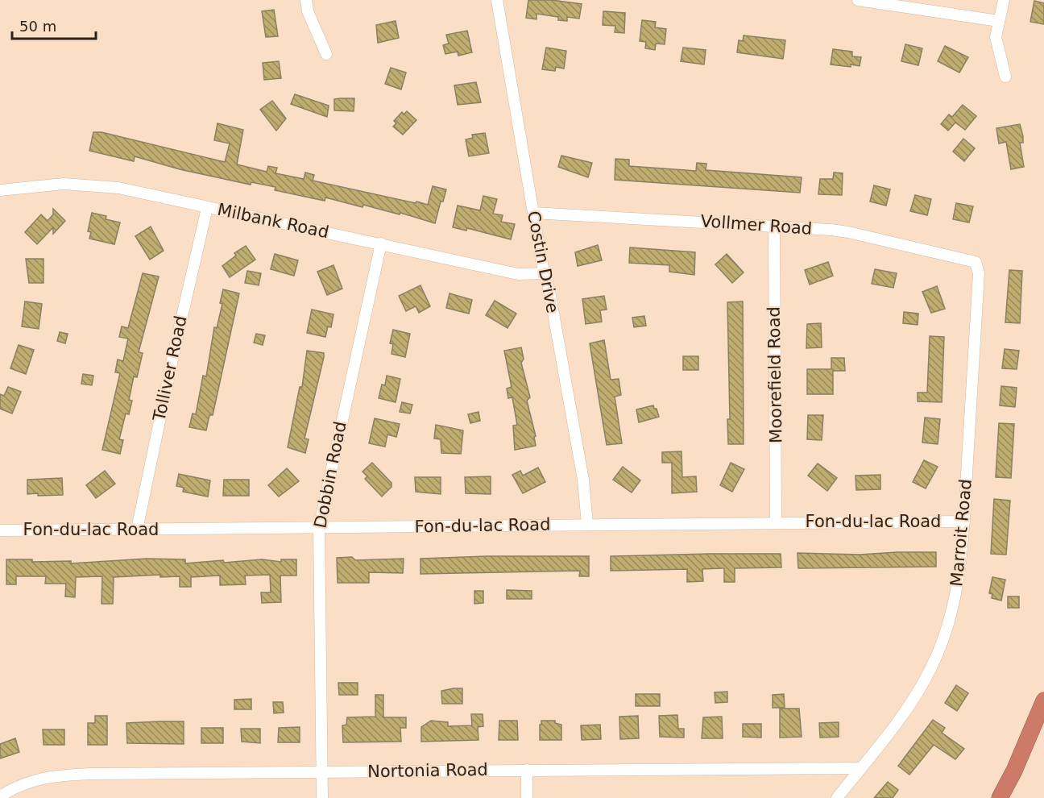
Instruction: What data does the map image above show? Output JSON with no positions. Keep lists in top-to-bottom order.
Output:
{
  "streets": {
    "street": [
      "Milbank Road",
      "Vollmer Road",
      "Costin Drive",
      "Tolliver Road",
      "Moorefield Road",
      "Dobbin Road",
      "Fon-du-lac Road",
      "Marroit Road",
      "Nortonia Road"
    ]
  },
  "crossings": [
    ["Milbank Road", "Costin Drive"],
    ["Milbank Road", "Tolliver Road"],
    ["Milbank Road", "Dobbin Road"],
    ["Vollmer Road", "Costin Drive"],
    ["Vollmer Road", "Moorefield Road"],
    ["Vollmer Road", "Marroit Road"],
    ["Costin Drive", "Fon-du-lac Road"],
    ["Tolliver Road", "Fon-du-lac Road"],
    ["Moorefield Road", "Fon-du-lac Road"],
    ["Dobbin Road", "Fon-du-lac Road"],
    ["Dobbin Road", "Nortonia Road"],
    ["Fon-du-lac Road", "Marroit Road"],
    ["Marroit Road", "Nortonia Road"]
  ],
  "scale_bar": "50 m"
}
